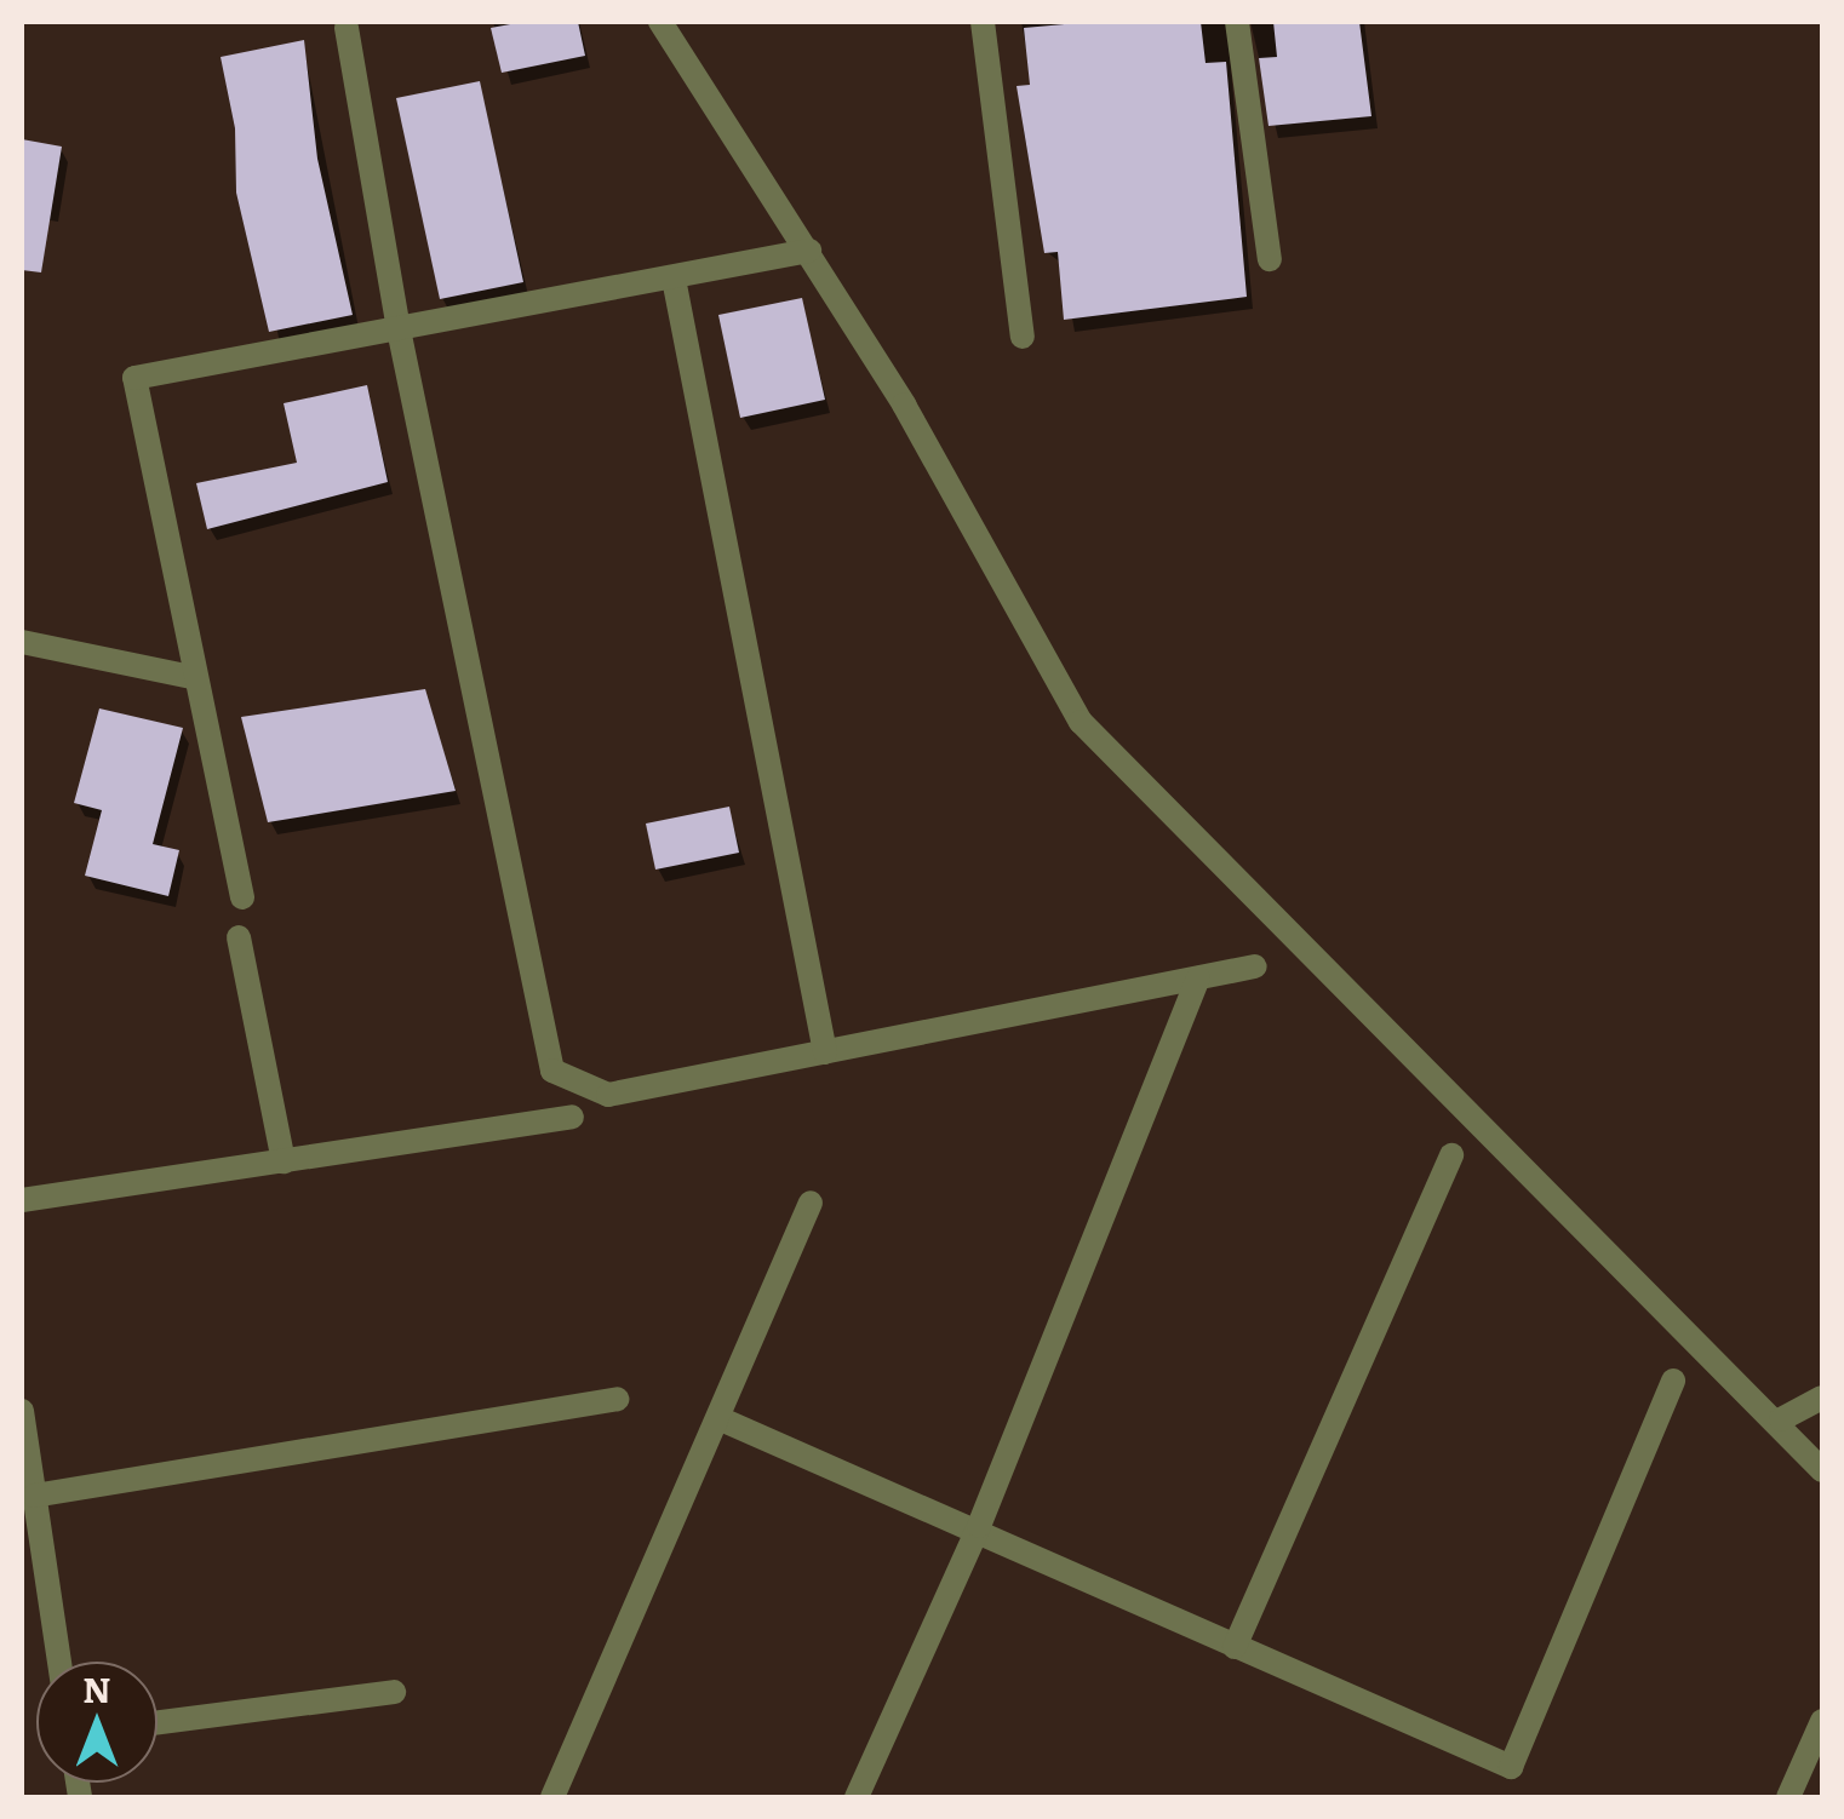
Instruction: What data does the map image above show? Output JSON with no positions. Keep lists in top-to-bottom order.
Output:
{
  "north": "top"
}
